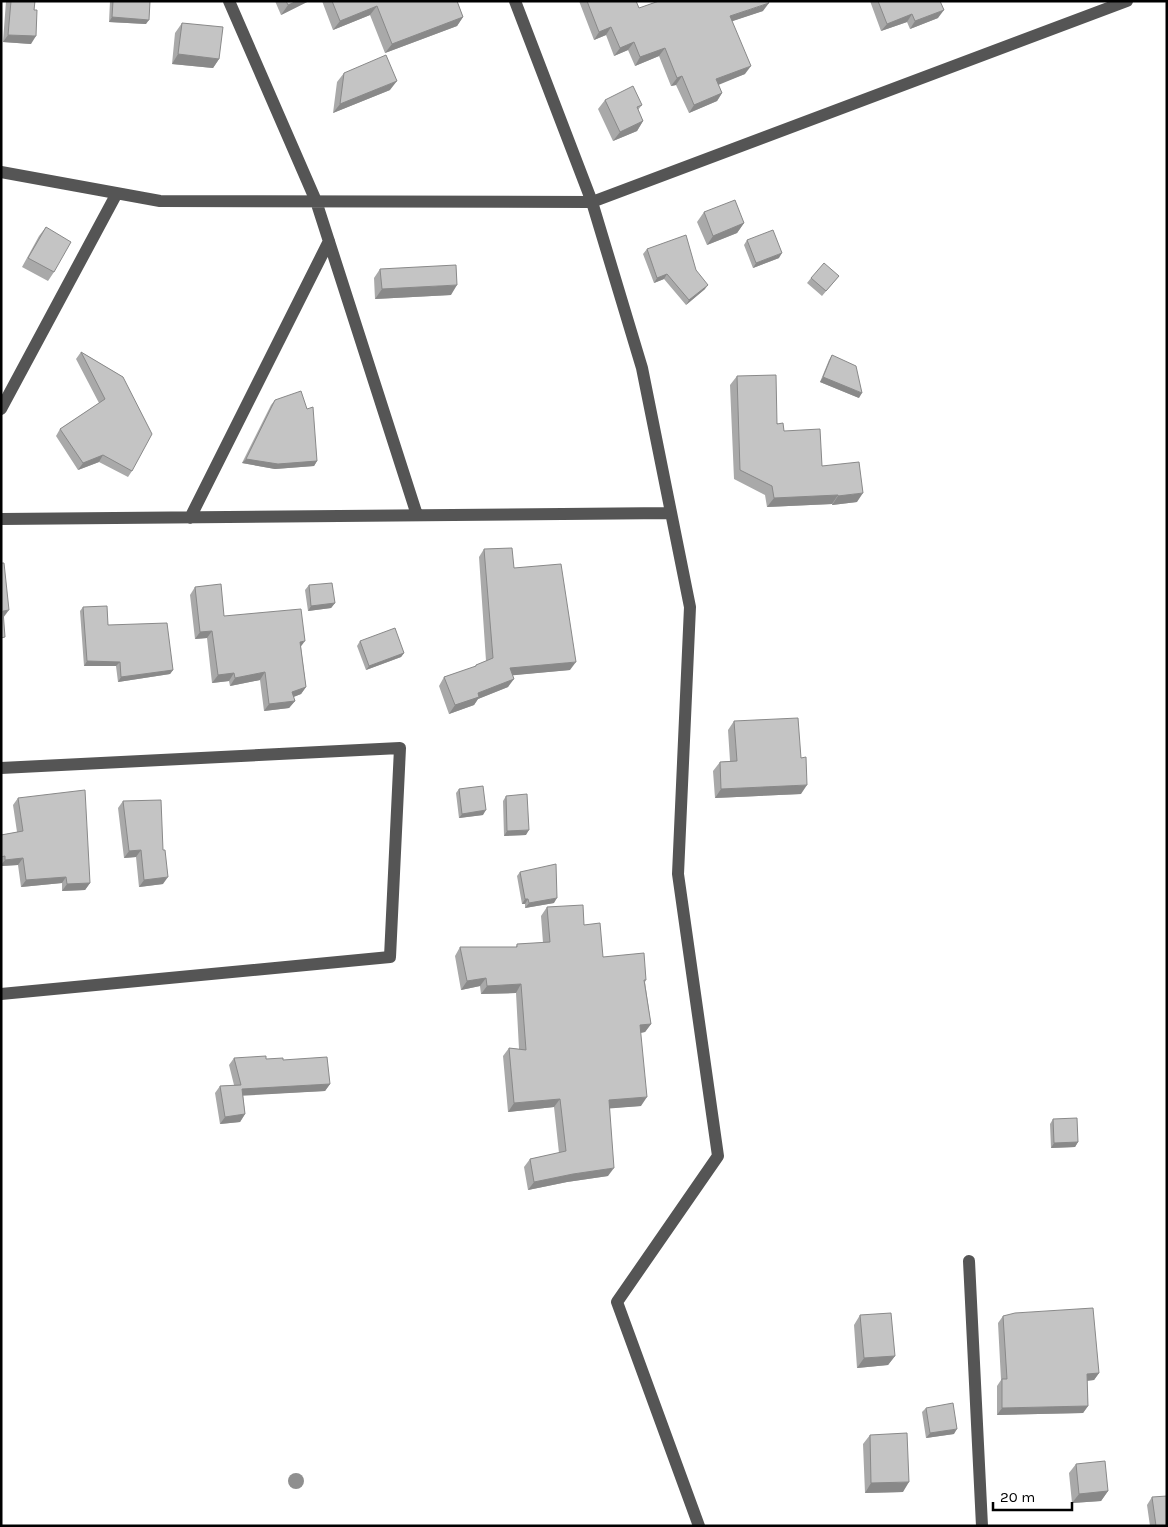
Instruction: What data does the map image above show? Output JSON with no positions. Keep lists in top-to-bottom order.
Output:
{
  "scale_bar": "20 m"
}
